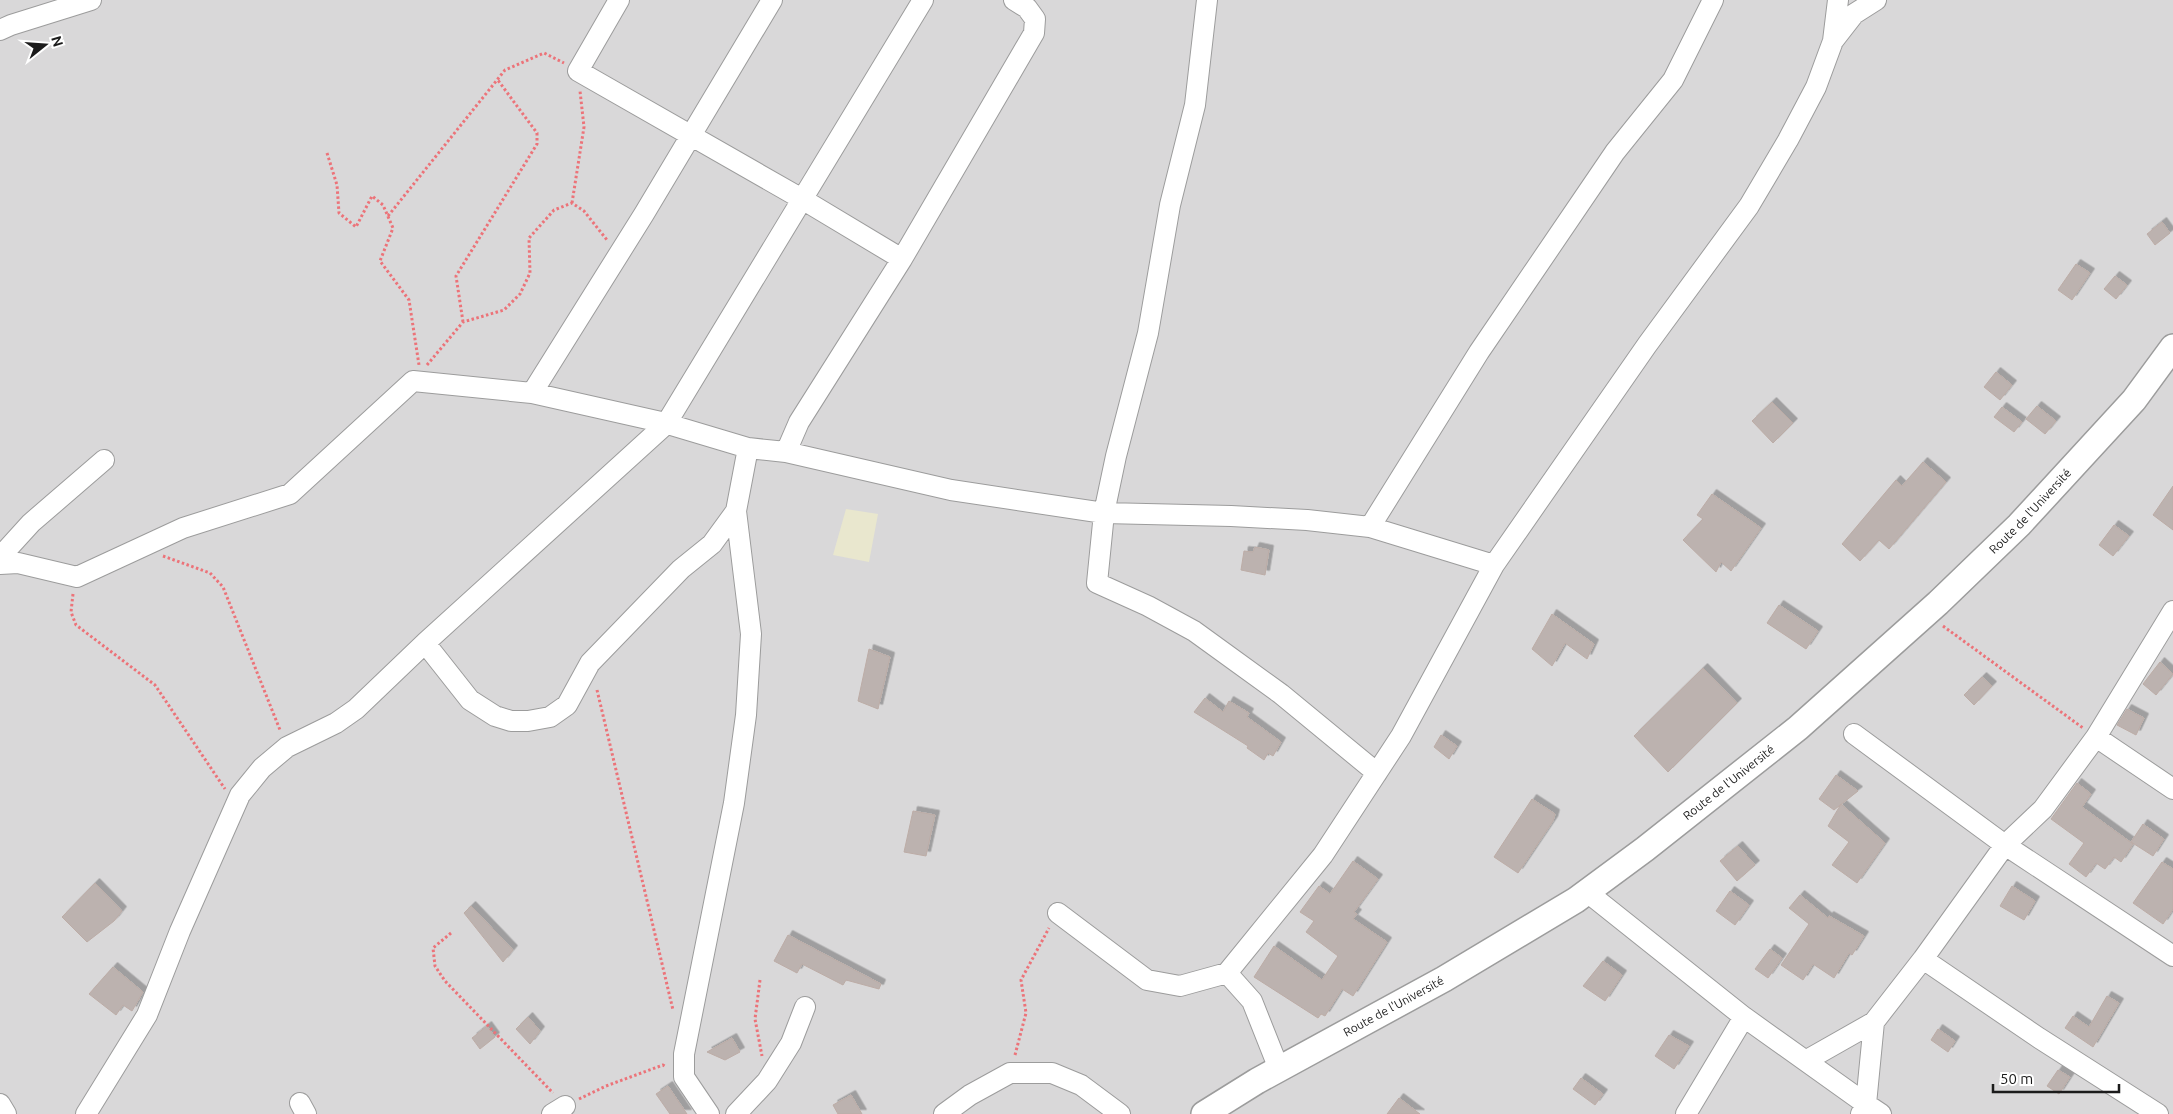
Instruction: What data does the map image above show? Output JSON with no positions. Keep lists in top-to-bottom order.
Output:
{
  "streets": {
    "street": ["Route de l'Université"]
  },
  "scale_bar": "50 m",
  "north": "right"
}
